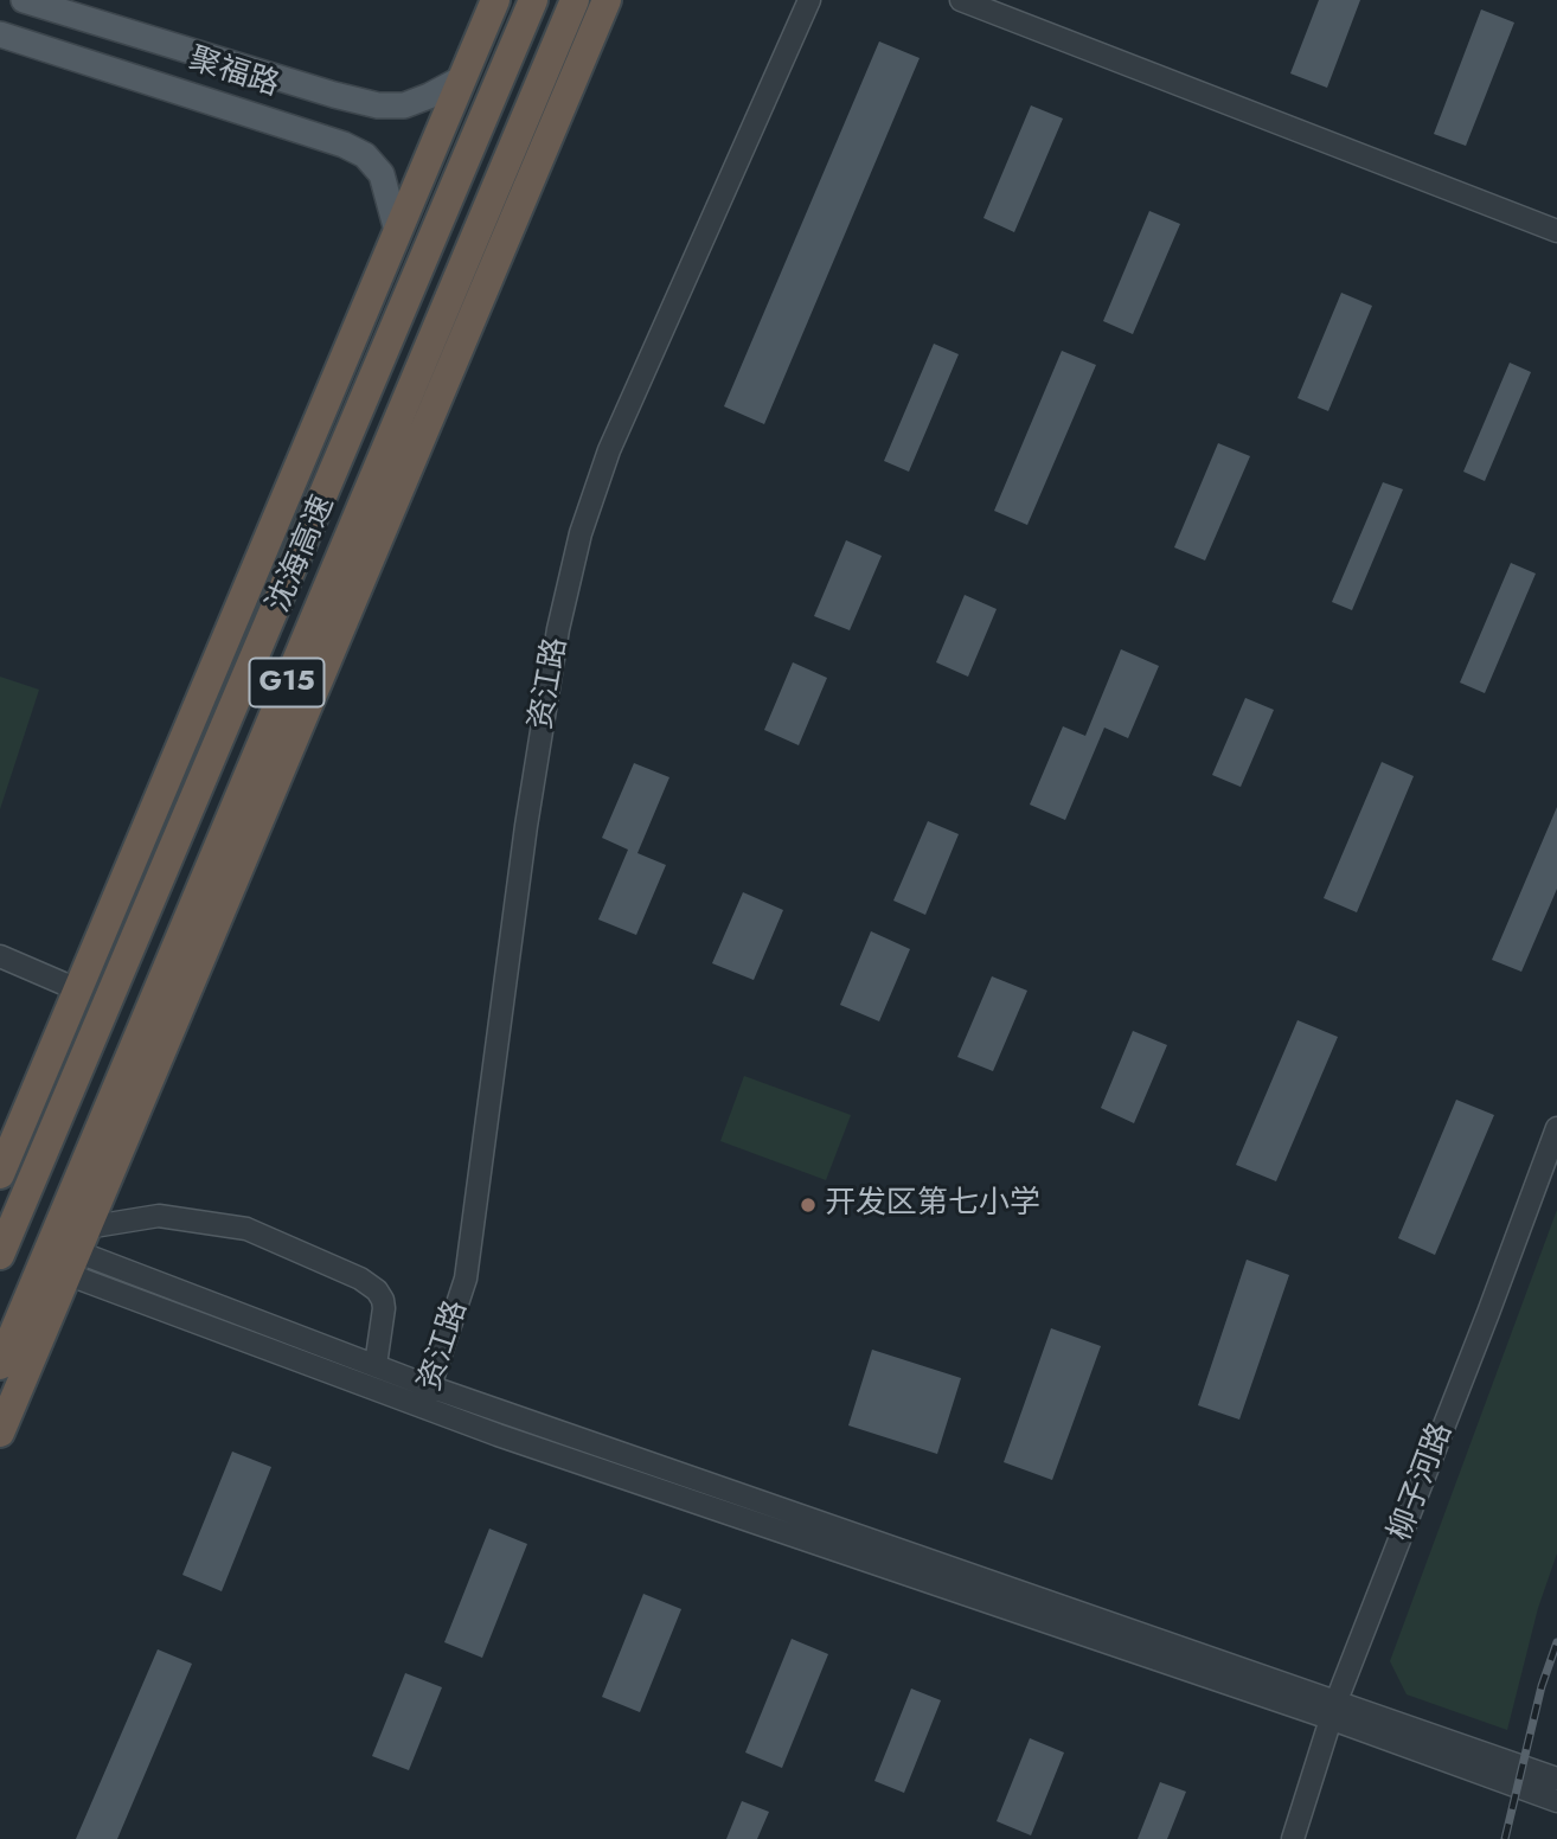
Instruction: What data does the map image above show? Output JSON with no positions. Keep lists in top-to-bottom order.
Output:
{
  "streets": {
    "highway": ["沈海高速", "G15"],
    "main road": ["聚福路"],
    "street": ["资江路", "柳子河路"]
  },
  "places": ["开发区第七小学"]
}
